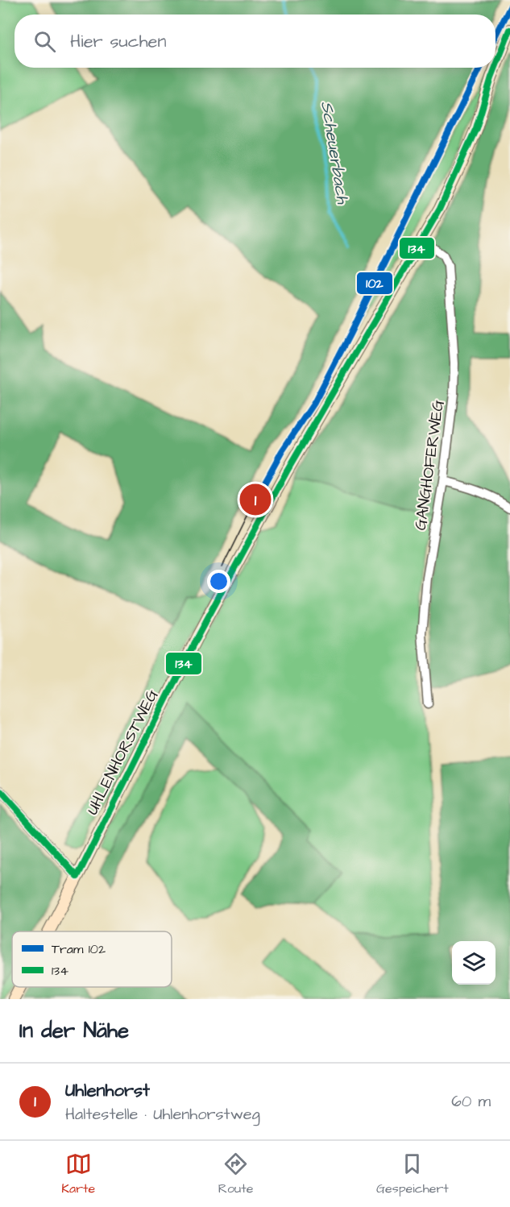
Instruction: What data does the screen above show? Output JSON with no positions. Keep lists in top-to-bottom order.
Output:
{
  "streets": {
    "main road": ["UHLENHORSTWEG"],
    "street": ["GANGHOFERWEG"]
  },
  "crossings": [
    ["GANGHOFERWEG", "UHLENHORSTWEG"]
  ],
  "water": ["Scheuerbach"],
  "lines": ["tram line 102", "transit line 134"],
  "legend": ["Tram 102", "134"],
  "page": {
    "search": "Hier suchen",
    "pins": "1",
    "heading": "In der Nähe",
    "list": [
      {
        "mark": "1",
        "name": "Uhlenhorst",
        "note": "Haltestelle · Uhlenhorstweg",
        "value": "60 m"
      }
    ],
    "nav": ["Karte", "Route", "Gespeichert"]
  }
}
